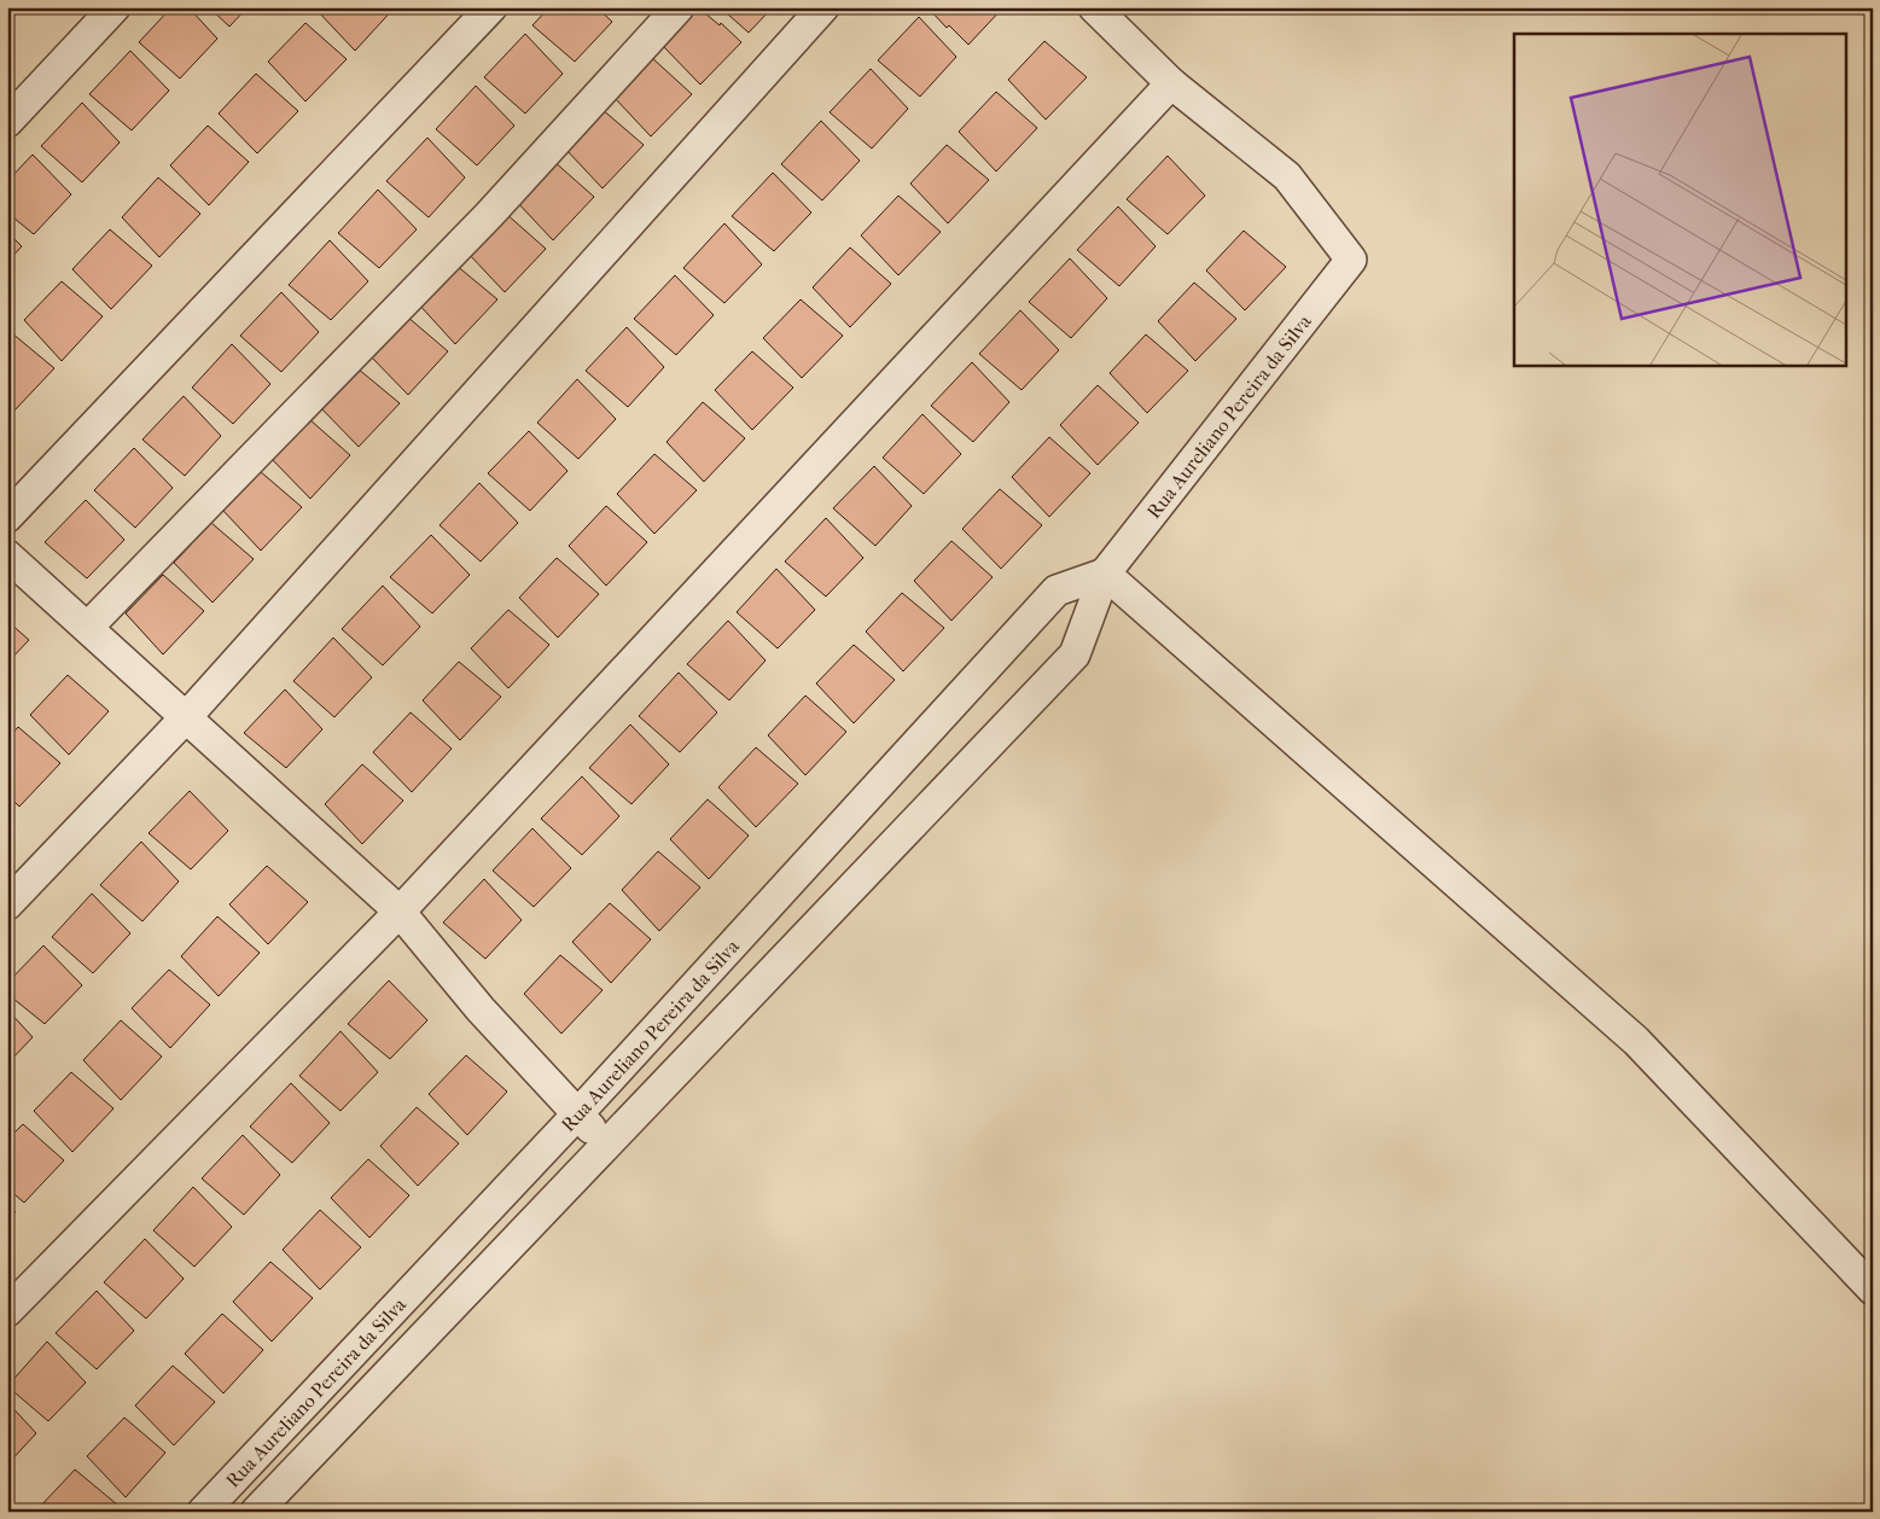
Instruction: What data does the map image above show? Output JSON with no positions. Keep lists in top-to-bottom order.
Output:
{
  "streets": {
    "street": ["Rua Aureliano Pereira da Silva"]
  }
}
